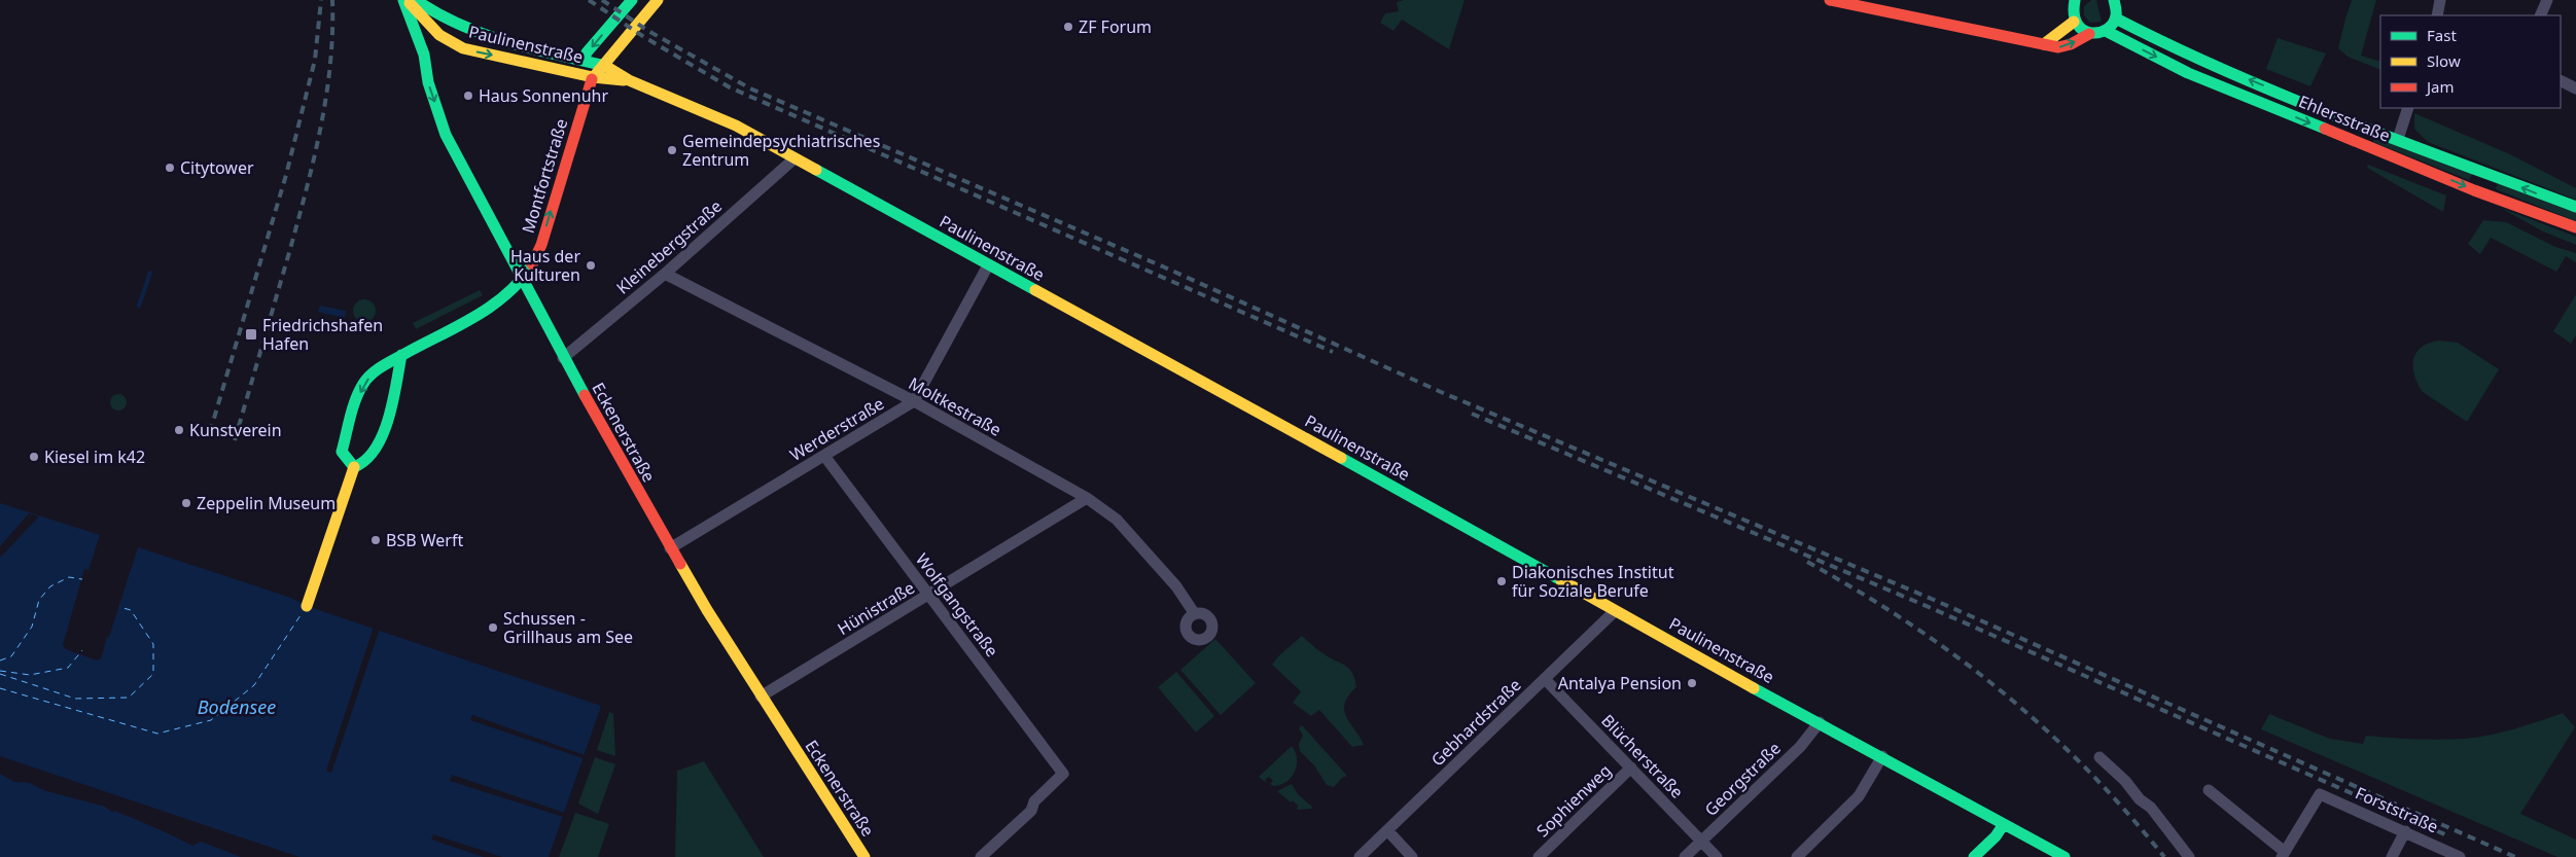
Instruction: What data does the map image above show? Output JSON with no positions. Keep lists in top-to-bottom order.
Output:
{
  "streets": {
    "main road": [
      "Paulinenstraße",
      "Ehlersstraße",
      "Montfortstraße",
      "Eckenerstraße"
    ],
    "street": [
      "Kleinebergstraße",
      "Moltkestraße",
      "Werderstraße",
      "Wolfgangstraße",
      "Hünistraße",
      "Gebhardstraße",
      "Blücherstraße",
      "Georgstraße",
      "Sophienweg",
      "Forststraße"
    ]
  },
  "crossings": [
    ["Paulinenstraße", "Montfortstraße"],
    ["Paulinenstraße", "Kleinebergstraße"],
    ["Paulinenstraße", "Gebhardstraße"],
    ["Paulinenstraße", "Georgstraße"],
    ["Montfortstraße", "Eckenerstraße"],
    ["Kleinebergstraße", "Moltkestraße"],
    ["Kleinebergstraße", "Eckenerstraße"],
    ["Moltkestraße", "Werderstraße"],
    ["Moltkestraße", "Hünistraße"],
    ["Werderstraße", "Eckenerstraße"],
    ["Werderstraße", "Wolfgangstraße"],
    ["Eckenerstraße", "Hünistraße"],
    ["Wolfgangstraße", "Hünistraße"],
    ["Gebhardstraße", "Blücherstraße"],
    ["Blücherstraße", "Georgstraße"],
    ["Blücherstraße", "Sophienweg"]
  ],
  "water": ["Bodensee"],
  "places": {
    "other": [
      "ZF Forum",
      "Haus Sonnenuhr",
      "Gemeindepsychiatrisches Zentrum",
      "Citytower",
      "Haus der Kulturen",
      "Kunstverein",
      "Kiesel im k42",
      "Zeppelin Museum",
      "BSB Werft",
      "Diakonisches Institut für Soziale Berufe",
      "Schussen - Grillhaus am See",
      "Antalya Pension"
    ],
    "transit": ["Friedrichshafen Hafen"]
  },
  "legend": ["Fast", "Slow", "Jam"]
}
